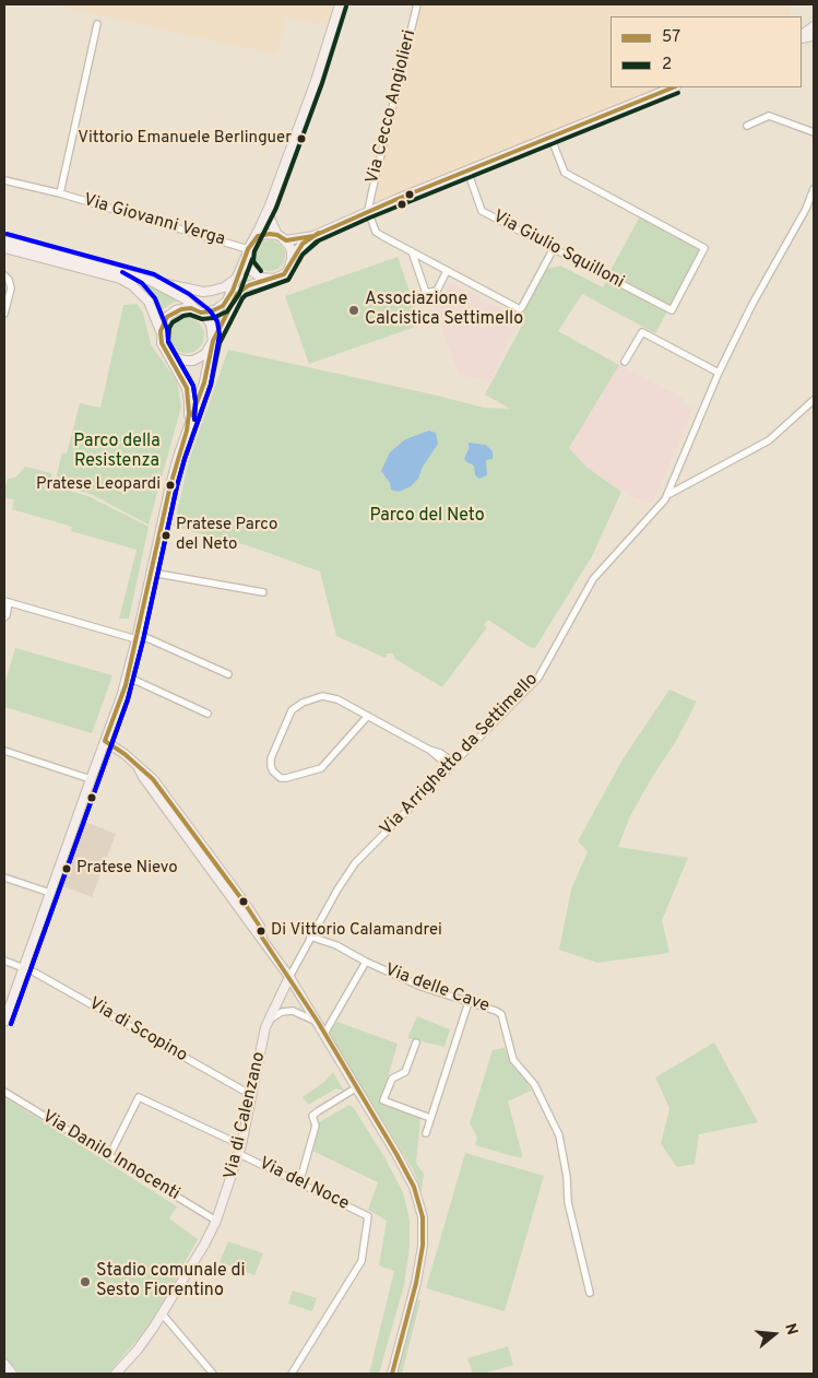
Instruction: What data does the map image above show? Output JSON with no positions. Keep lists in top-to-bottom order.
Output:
{
  "streets": {
    "main road": ["Via di Calenzano"],
    "street": [
      "Via Cecco Angiolieri",
      "Via Giovanni Verga",
      "Via Giulio Squilloni",
      "Via Arrighetto da Settimello",
      "Via delle Cave",
      "Via di Scopino",
      "Via Danilo Innocenti",
      "Via del Noce"
    ]
  },
  "crossings": [
    ["Via Arrighetto da Settimello", "Via delle Cave"],
    ["Via Arrighetto da Settimello", "Via di Calenzano"],
    ["Via di Scopino", "Via di Calenzano"],
    ["Via di Calenzano", "Via Danilo Innocenti"],
    ["Via di Calenzano", "Via del Noce"],
    ["Via Danilo Innocenti", "Via del Noce"]
  ],
  "parks": ["Parco della Resistenza", "Parco del Neto"],
  "places": [
    "Vittorio Emanuele Berlinguer",
    "Associazione Calcistica Settimello",
    "Pratese Leopardi",
    "Pratese Parco del Neto",
    "Pratese Nievo",
    "Di Vittorio Calamandrei",
    "Stadio comunale di Sesto Fiorentino"
  ],
  "lines": ["transit line 2", "transit line 57"],
  "legend": ["57", "2"],
  "north": "right"
}
